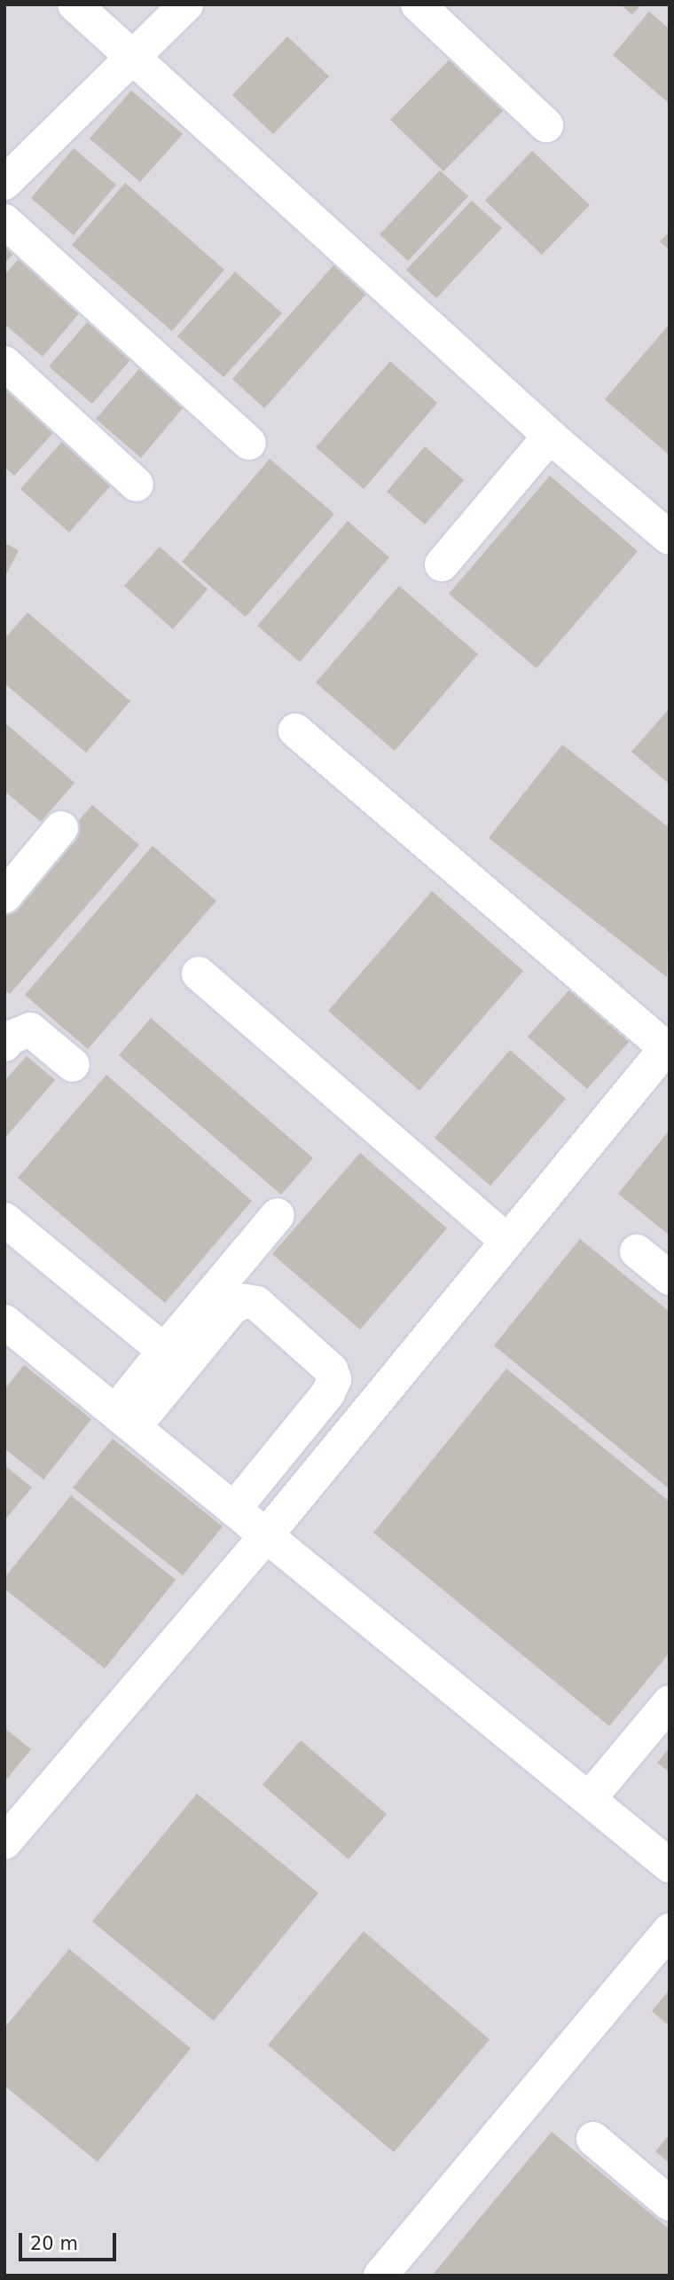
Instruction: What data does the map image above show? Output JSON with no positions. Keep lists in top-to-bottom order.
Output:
{
  "scale_bar": "20 m"
}
